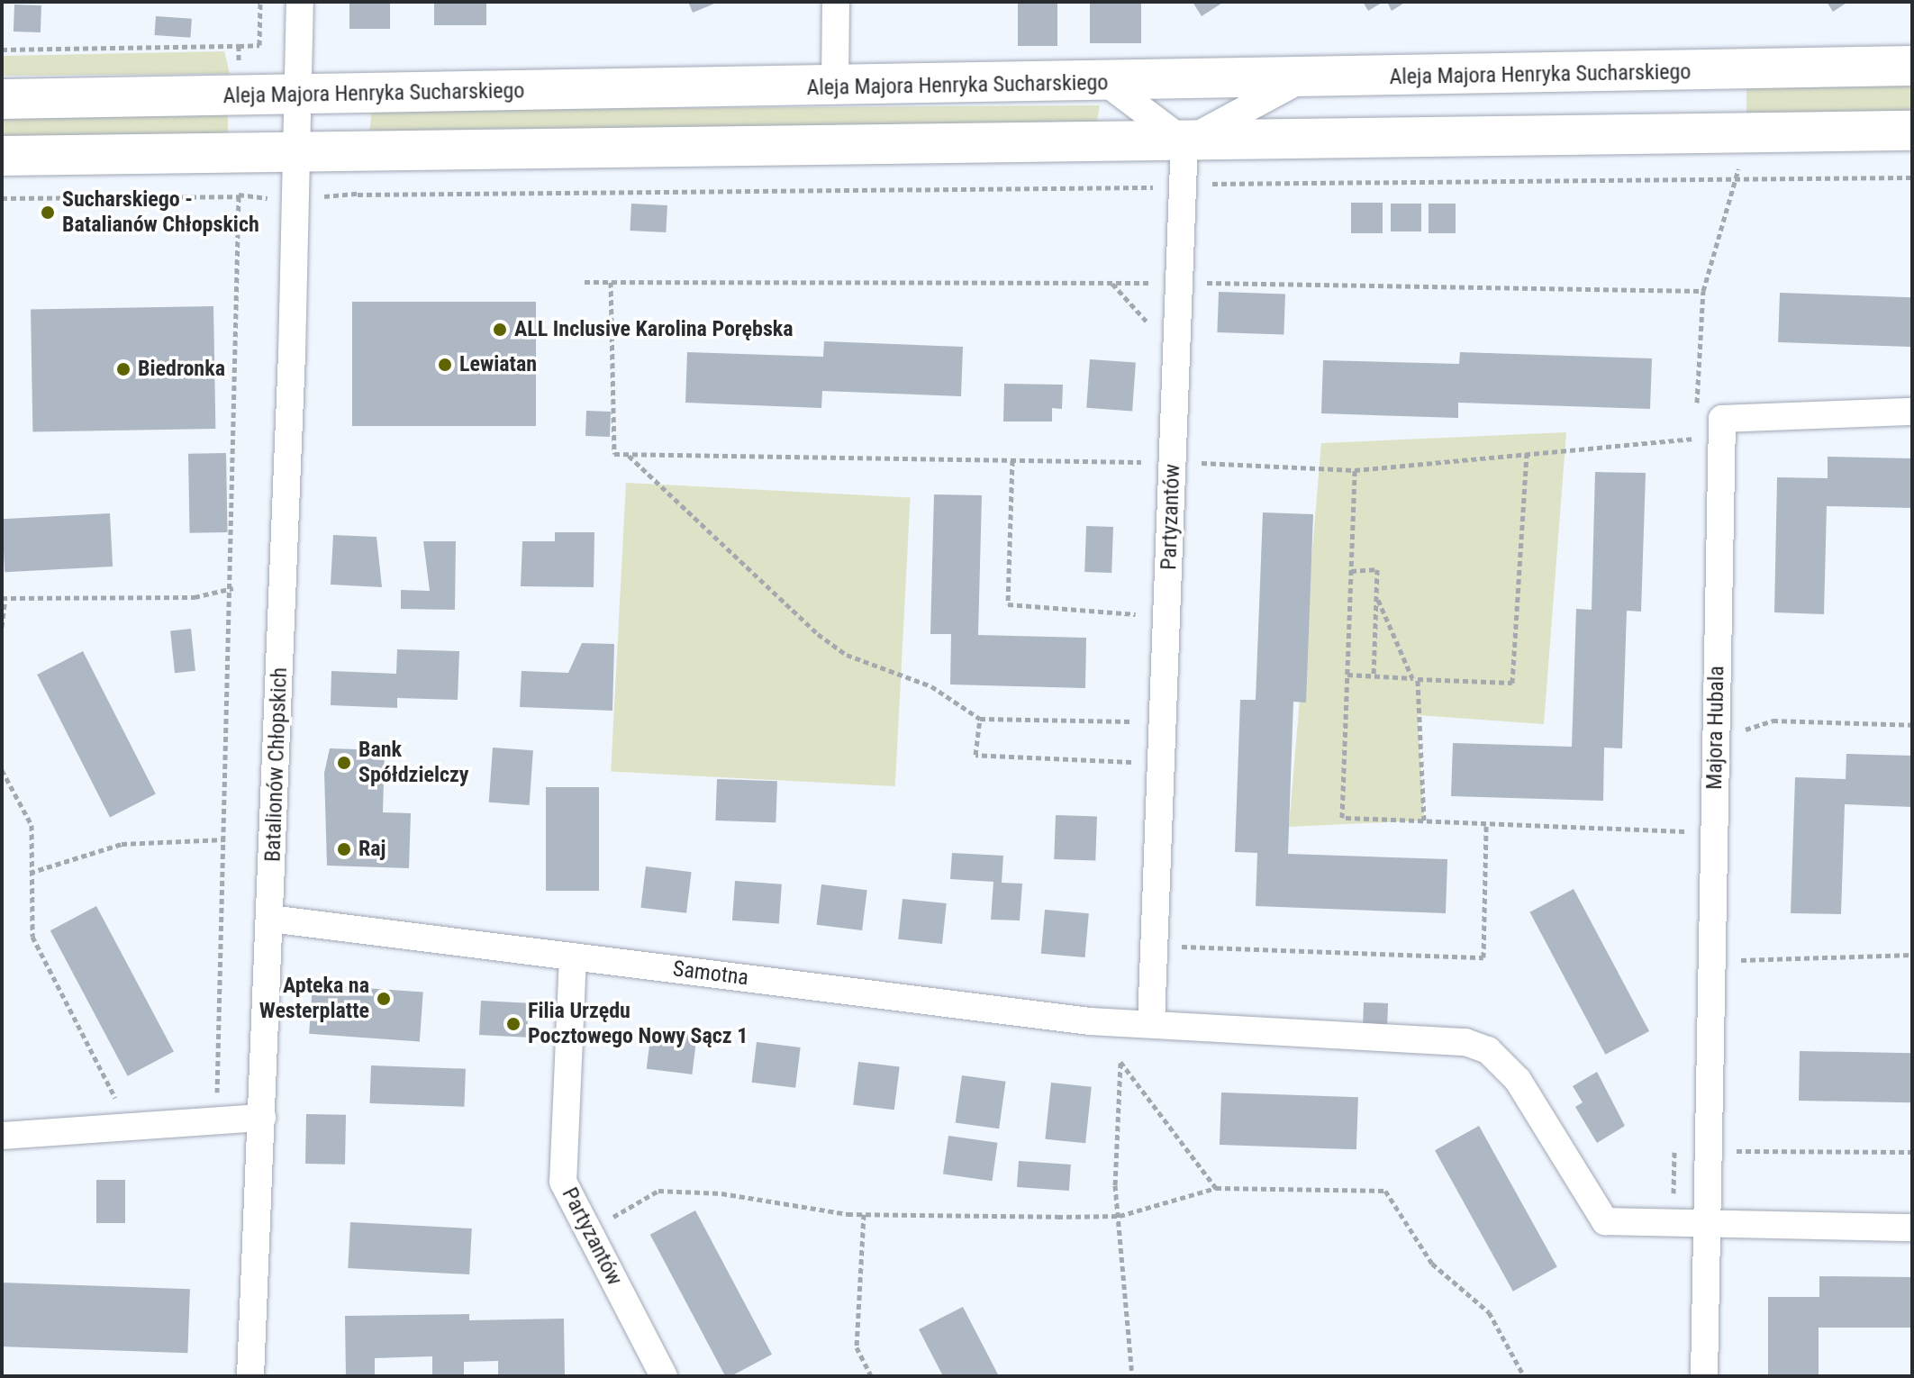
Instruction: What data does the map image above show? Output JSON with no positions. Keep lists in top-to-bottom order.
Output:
{
  "streets": {
    "street": [
      "Aleja Majora Henryka Sucharskiego",
      "Partyzantów",
      "Majora Hubala",
      "Batalionów Chłopskich",
      "Samotna"
    ]
  },
  "crossings": [
    ["Aleja Majora Henryka Sucharskiego", "Batalionów Chłopskich"],
    ["Partyzantów", "Samotna"],
    ["Majora Hubala", "Samotna"],
    ["Batalionów Chłopskich", "Samotna"]
  ],
  "places": [
    "Sucharskiego - Batalianów Chłopskich",
    "ALL Inclusive Karolina Porębska",
    "Lewiatan",
    "Biedronka",
    "Bank Spółdzielczy",
    "Raj",
    "Apteka na Westerplatte",
    "Filia Urzędu Pocztowego Nowy Sącz 1"
  ]
}
